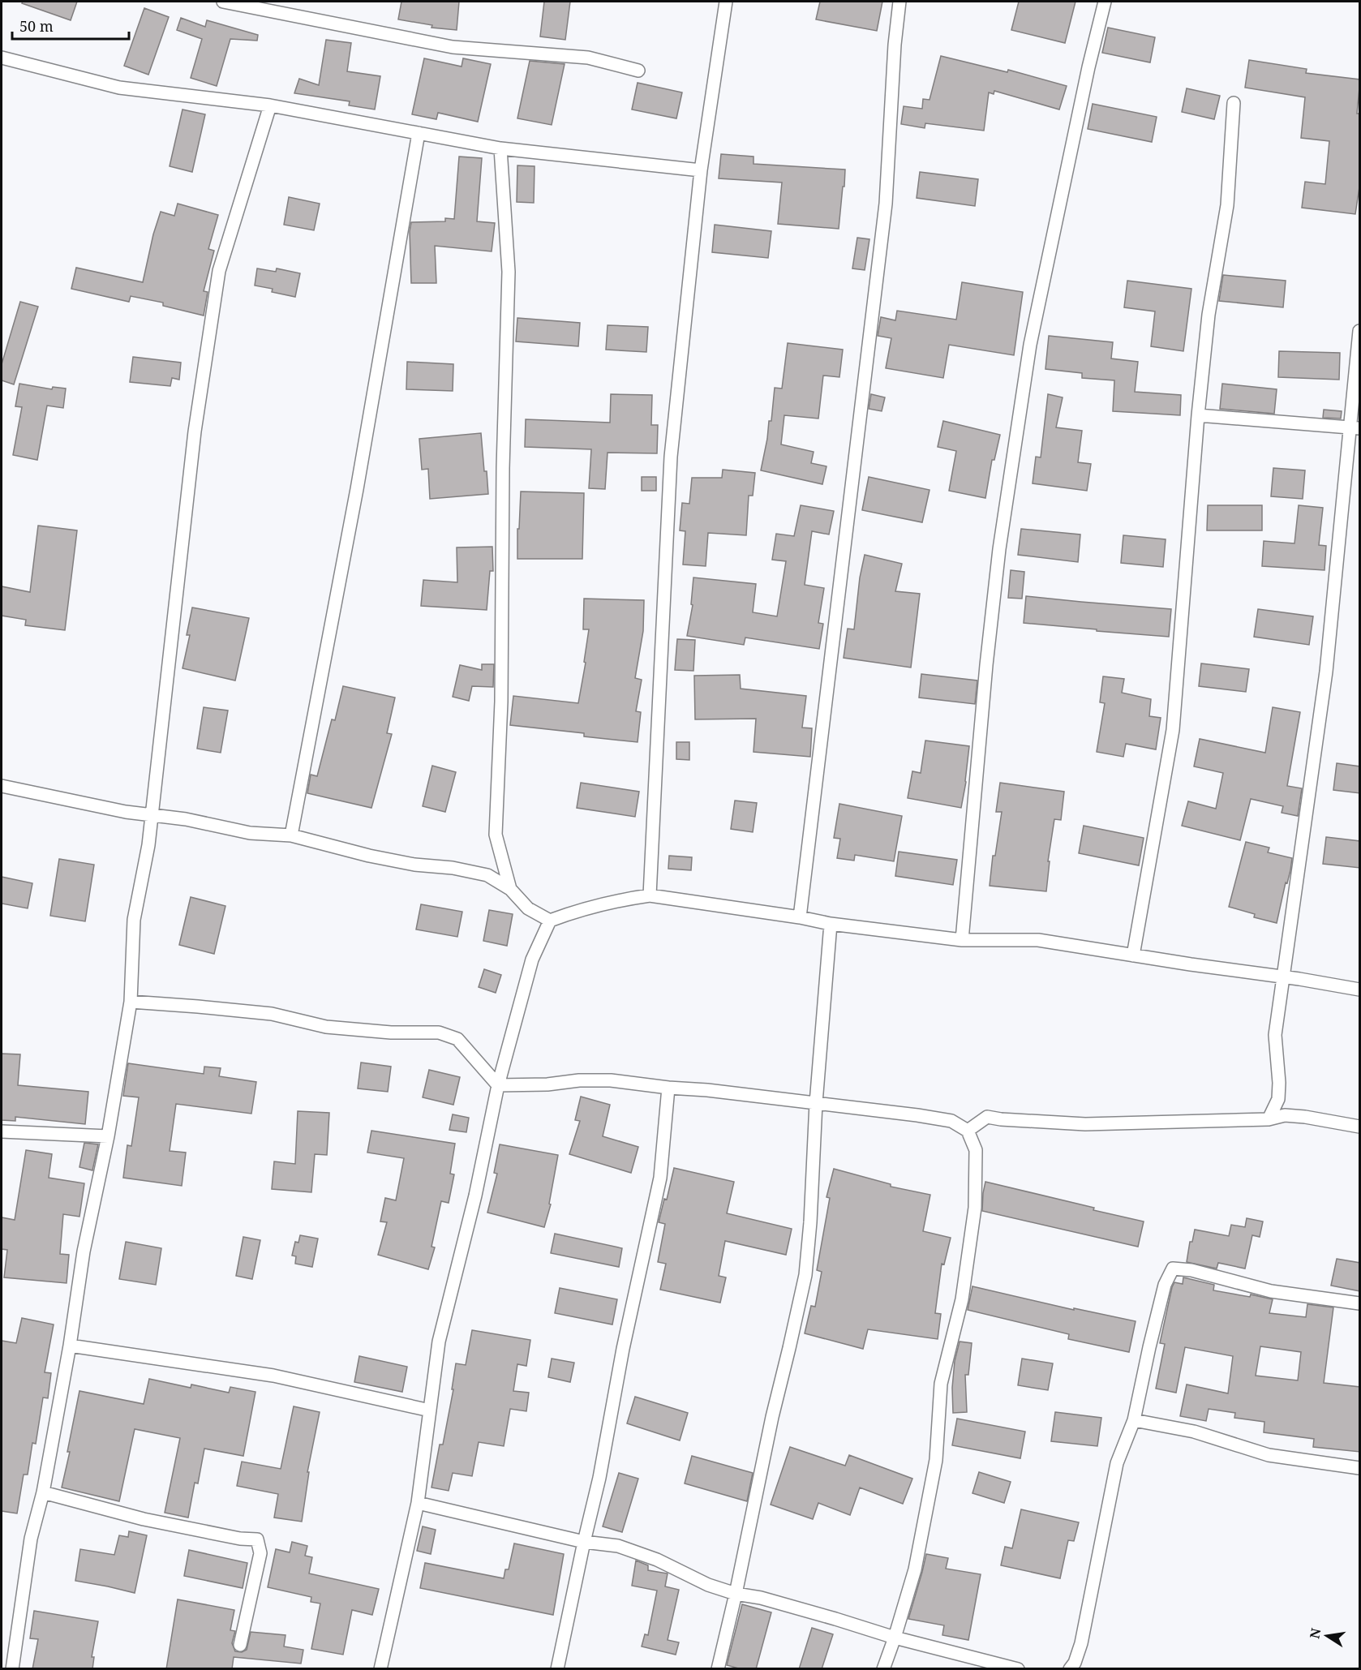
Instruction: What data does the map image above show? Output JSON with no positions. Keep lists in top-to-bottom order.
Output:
{
  "scale_bar": "50 m",
  "north": "left"
}
